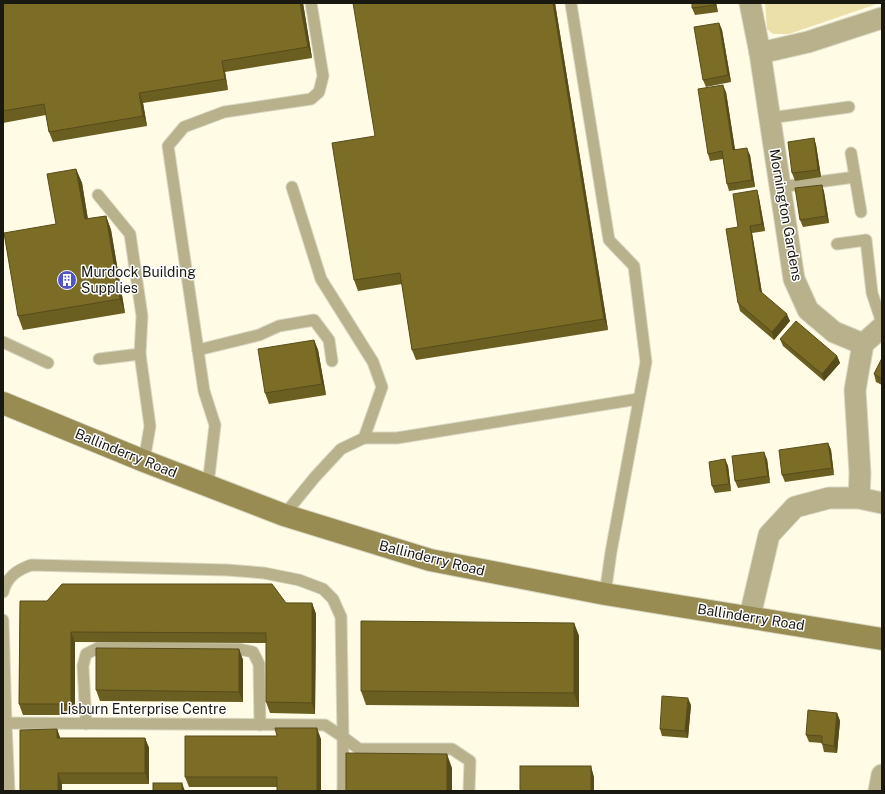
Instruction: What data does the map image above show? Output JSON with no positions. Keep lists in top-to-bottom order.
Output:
{
  "streets": {
    "main road": ["Ballinderry Road"],
    "street": ["Mornington Gardens"],
    "lane": ["Lisburn Enterprise Centre"]
  },
  "places": {
    "building": ["Murdock Building Supplies"]
  }
}
